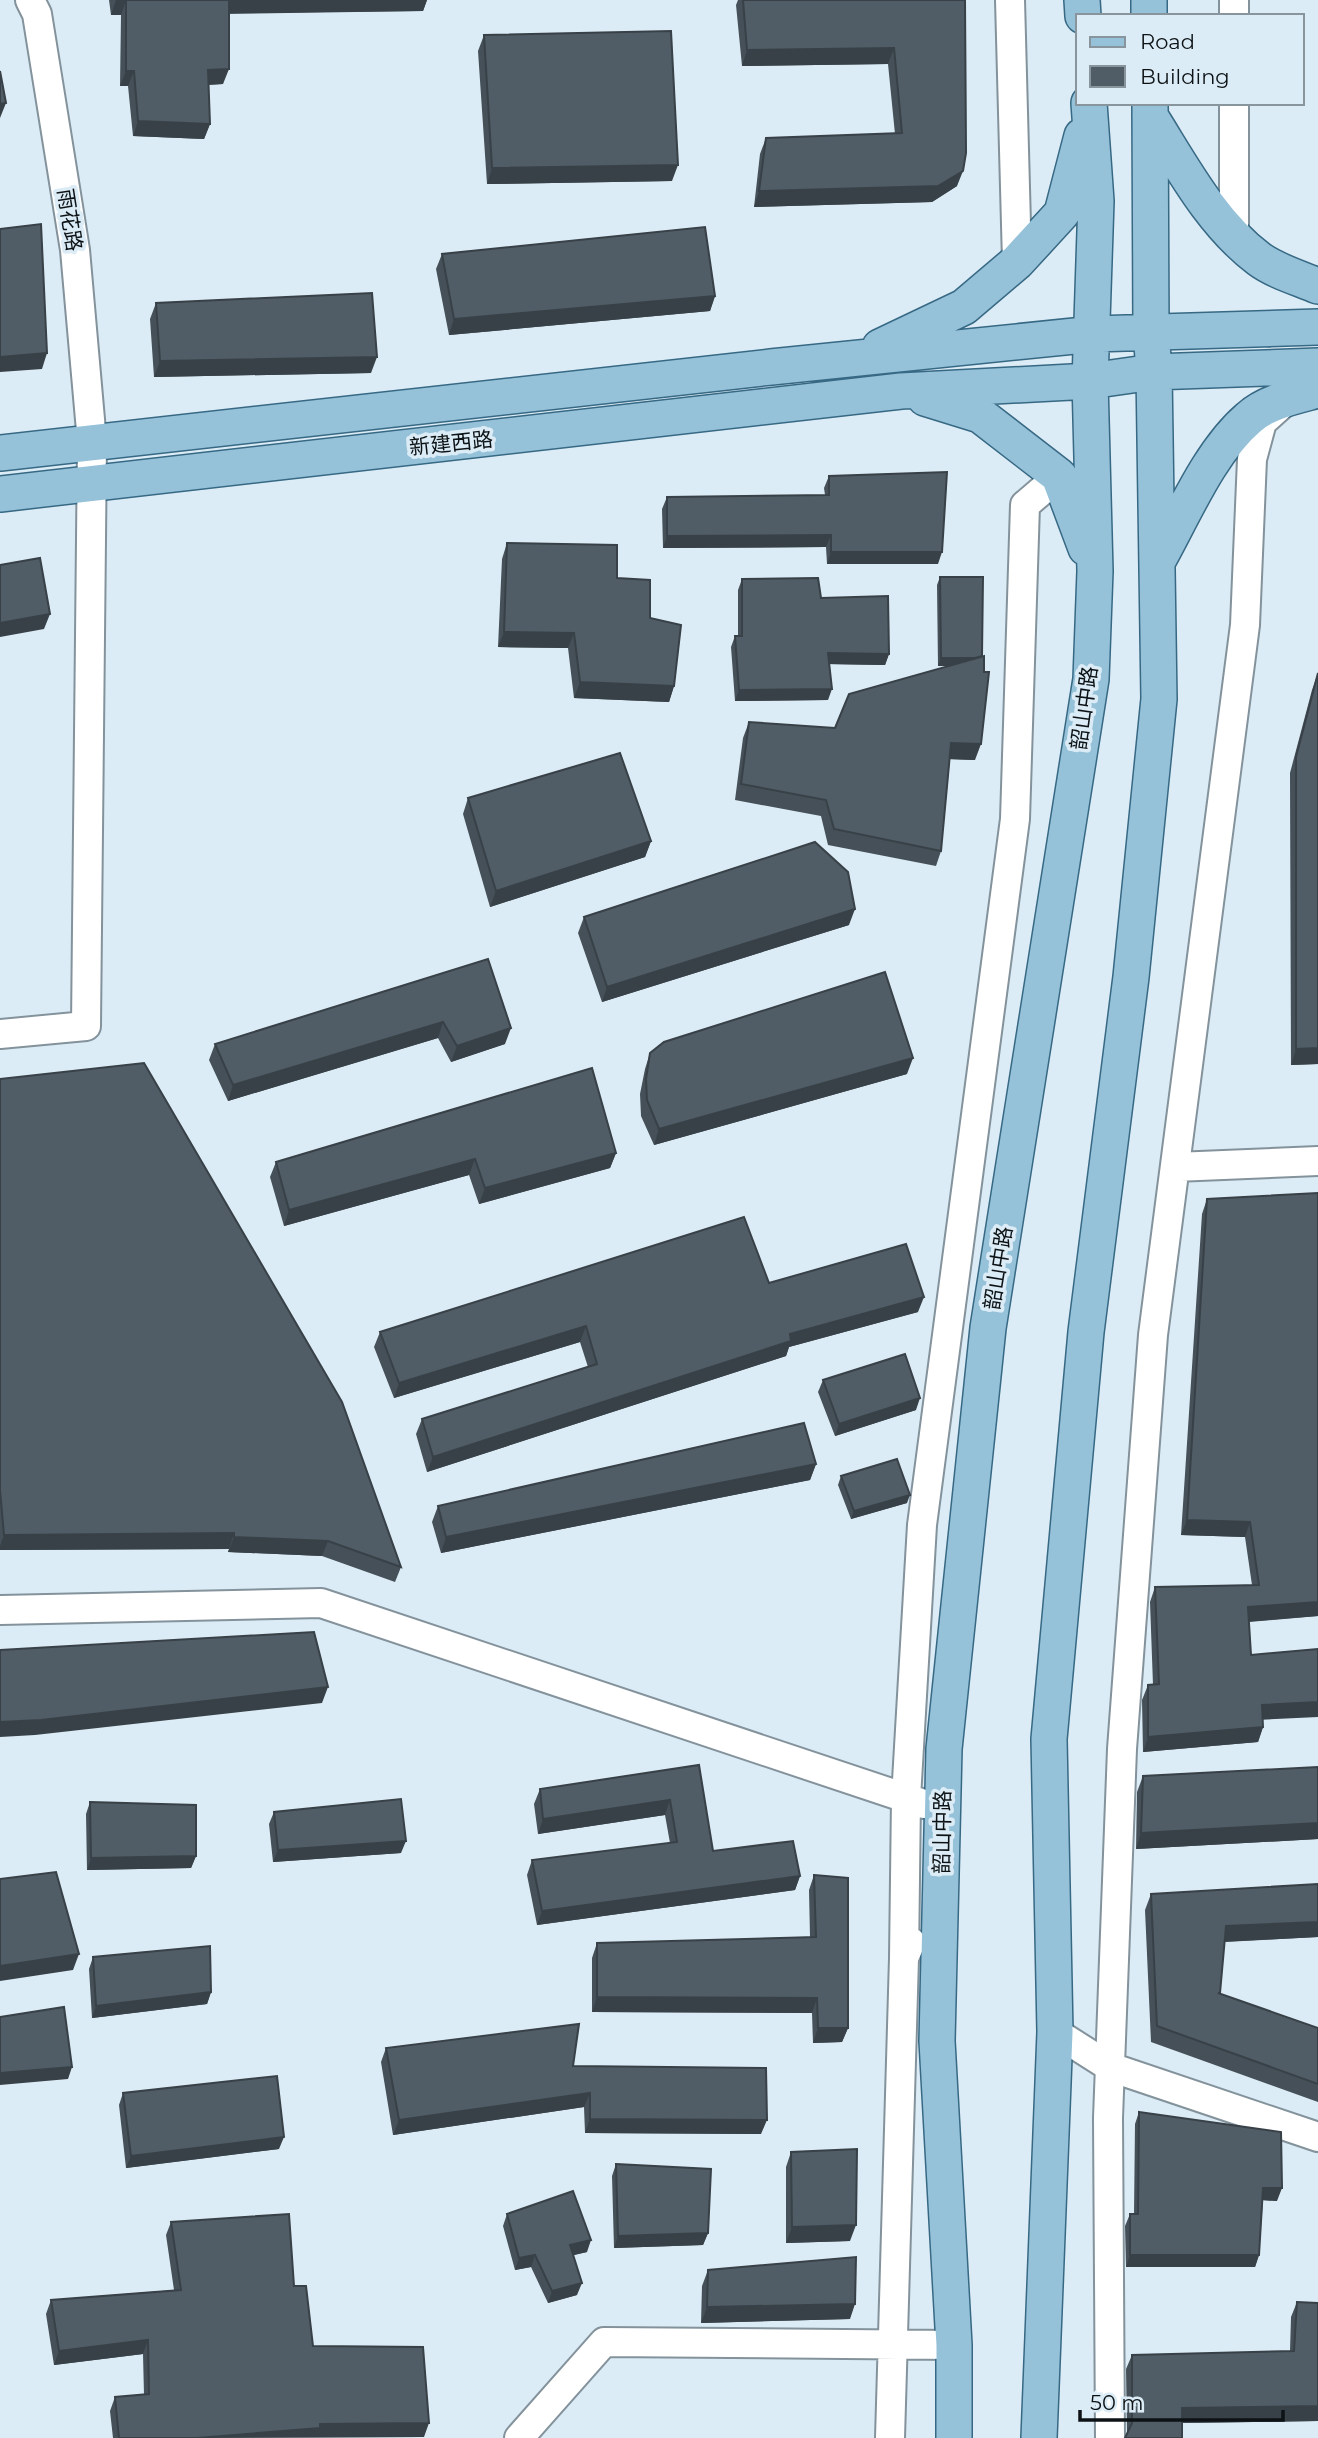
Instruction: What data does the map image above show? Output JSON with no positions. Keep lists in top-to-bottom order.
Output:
{
  "streets": {
    "main road": ["新建西路", "韶山中路"],
    "street": ["雨花路"]
  },
  "crossings": [
    ["雨花路", "新建西路"],
    ["新建西路", "韶山中路"]
  ],
  "legend": ["Road", "Building"],
  "scale_bar": "50 m"
}
